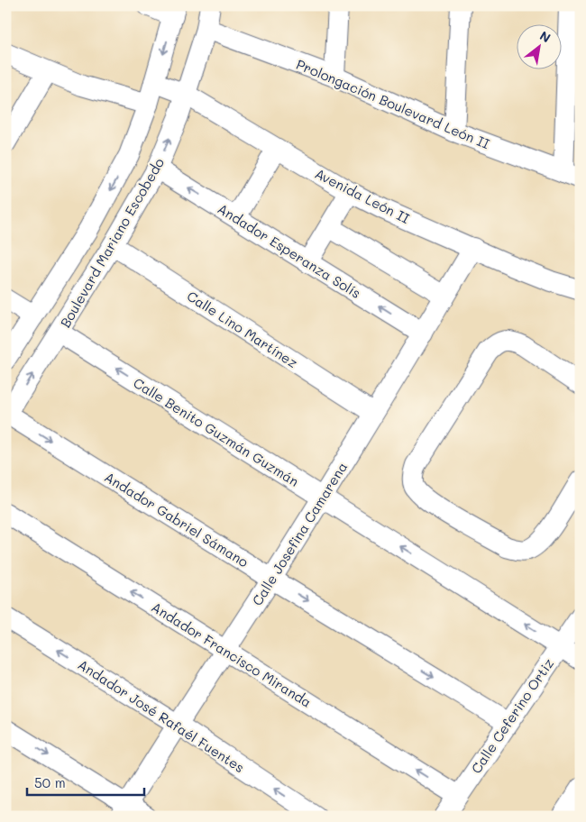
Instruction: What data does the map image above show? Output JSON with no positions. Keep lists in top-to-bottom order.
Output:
{
  "streets": {
    "street": [
      "Prolongación Boulevard León II",
      "Avenida León II",
      "Boulevard Mariano Escobedo",
      "Andador Esperanza Solís",
      "Calle Lino Martínez",
      "Calle Benito Guzmán Guzmán",
      "Andador Gabriel Sámano",
      "Calle Josefina Camarena",
      "Andador Francisco Miranda",
      "Andador José Rafaél Fuentes",
      "Calle Ceferino Ortiz"
    ]
  },
  "crossings": [
    ["Prolongación Boulevard León II", "Boulevard Mariano Escobedo"],
    ["Avenida León II", "Boulevard Mariano Escobedo"],
    ["Avenida León II", "Calle Josefina Camarena"],
    ["Boulevard Mariano Escobedo", "Andador Esperanza Solís"],
    ["Boulevard Mariano Escobedo", "Calle Lino Martínez"],
    ["Boulevard Mariano Escobedo", "Calle Benito Guzmán Guzmán"],
    ["Boulevard Mariano Escobedo", "Andador Gabriel Sámano"],
    ["Andador Esperanza Solís", "Calle Josefina Camarena"],
    ["Calle Lino Martínez", "Calle Josefina Camarena"],
    ["Calle Benito Guzmán Guzmán", "Calle Josefina Camarena"],
    ["Calle Benito Guzmán Guzmán", "Calle Ceferino Ortiz"],
    ["Andador Gabriel Sámano", "Calle Josefina Camarena"],
    ["Andador Gabriel Sámano", "Calle Ceferino Ortiz"],
    ["Calle Josefina Camarena", "Andador Francisco Miranda"],
    ["Calle Josefina Camarena", "Andador José Rafaél Fuentes"],
    ["Andador Francisco Miranda", "Calle Ceferino Ortiz"]
  ],
  "one_way": ["Calle Benito Guzmán Guzmán", "Andador Gabriel Sámano", "Andador Francisco Miranda"],
  "scale_bar": "50 m",
  "north": "top right"
}
